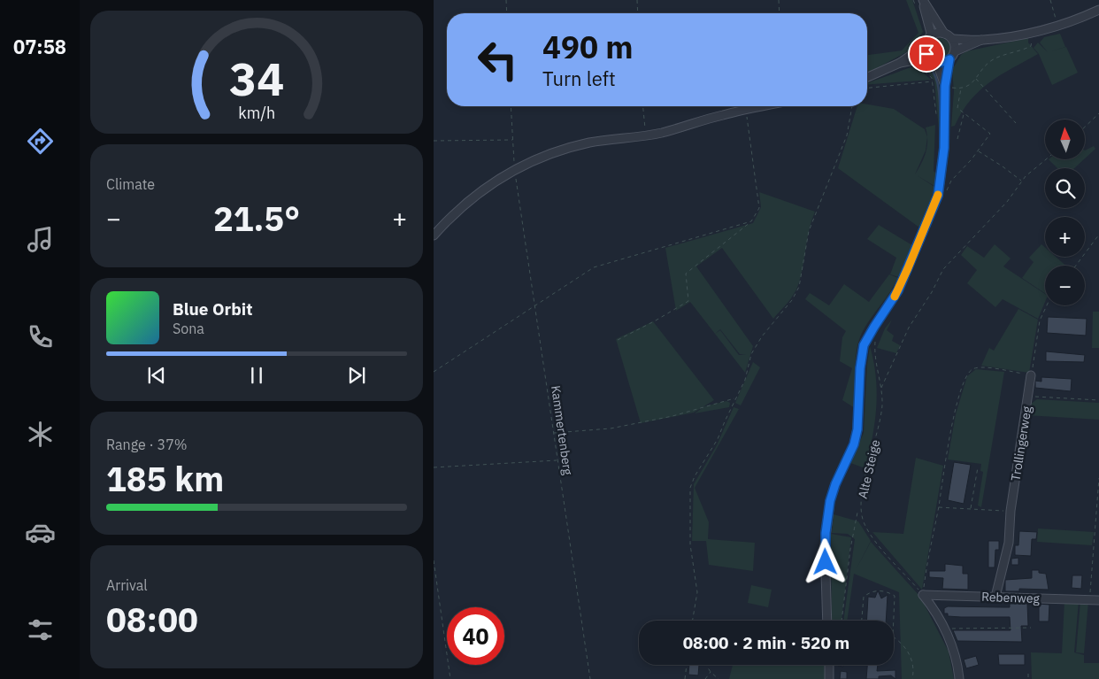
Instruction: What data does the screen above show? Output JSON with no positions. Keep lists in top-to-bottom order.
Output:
{
  "streets": {
    "street": ["Trollingerweg", "Rebenweg"],
    "path": ["Kammertenberg", "Alte Steige"]
  },
  "crossings": [
    ["Trollingerweg", "Rebenweg"],
    ["Alte Steige", "Rebenweg"]
  ],
  "north": "top",
  "page": {
    "tabs": "07:58",
    "turn": ["490 m", "Turn left"],
    "map_buttons": ["+", "−"],
    "tile": [
      "Climate",
      ["Range · 37%", "185 km"],
      ["Arrival", "08:00"]
    ],
    "heat": ["−", "21.5°", "+"],
    "song": ["Blue Orbit", "Sona"],
    "limit": "40",
    "trip": "08:00 · 2 min · 520 m",
    "gauge": ["34", "km/h"]
  }
}
